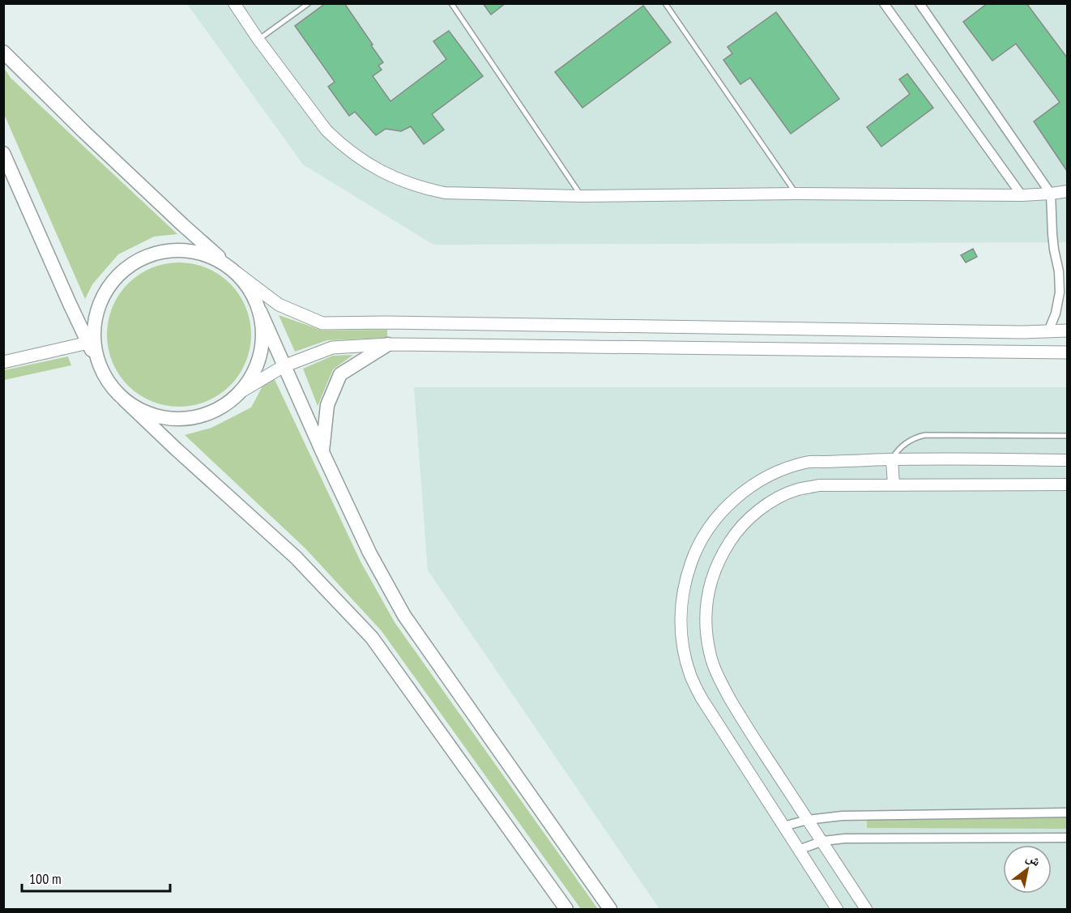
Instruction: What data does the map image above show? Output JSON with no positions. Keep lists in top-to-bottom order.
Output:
{
  "scale_bar": "100 m",
  "north": "top right"
}
